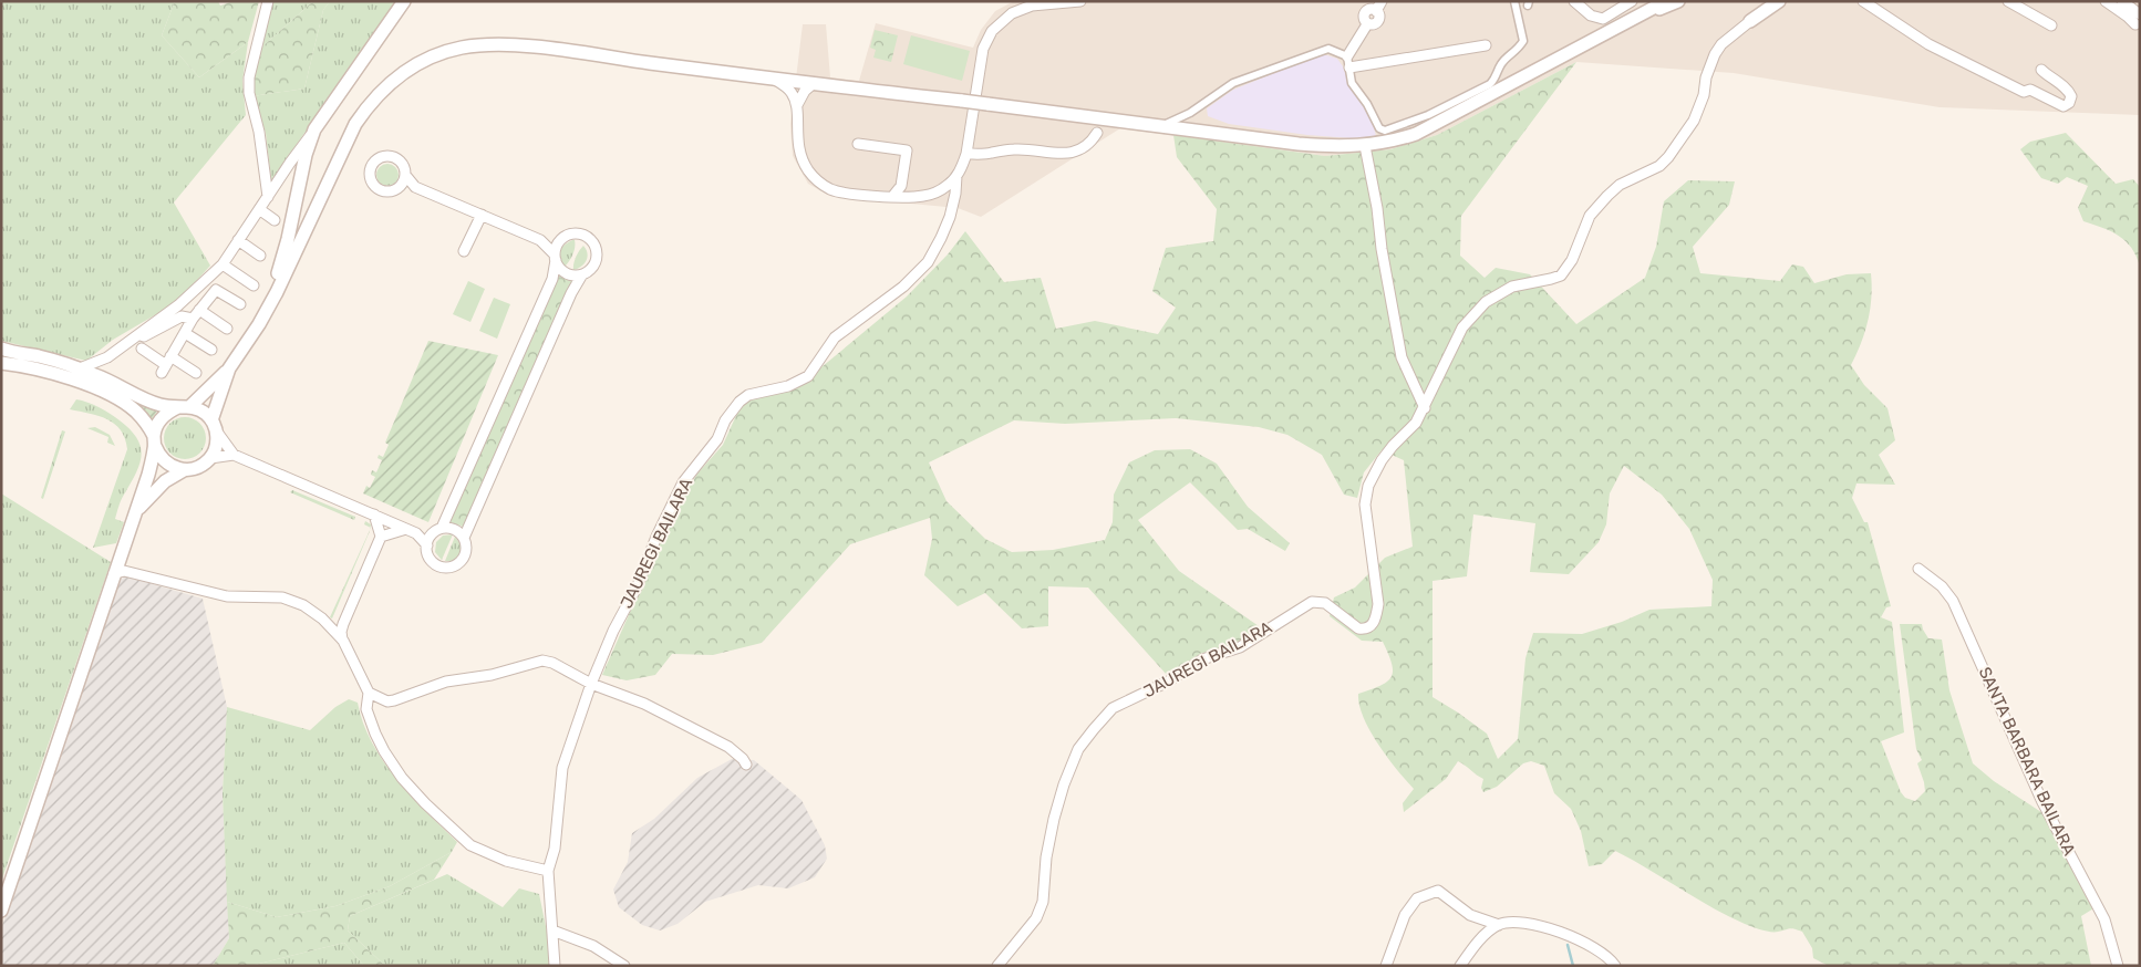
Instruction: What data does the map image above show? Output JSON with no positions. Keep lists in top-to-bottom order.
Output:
{
  "streets": {
    "street": ["JAUREGI BAILARA", "SANTA BARBARA BAILARA"]
  }
}
